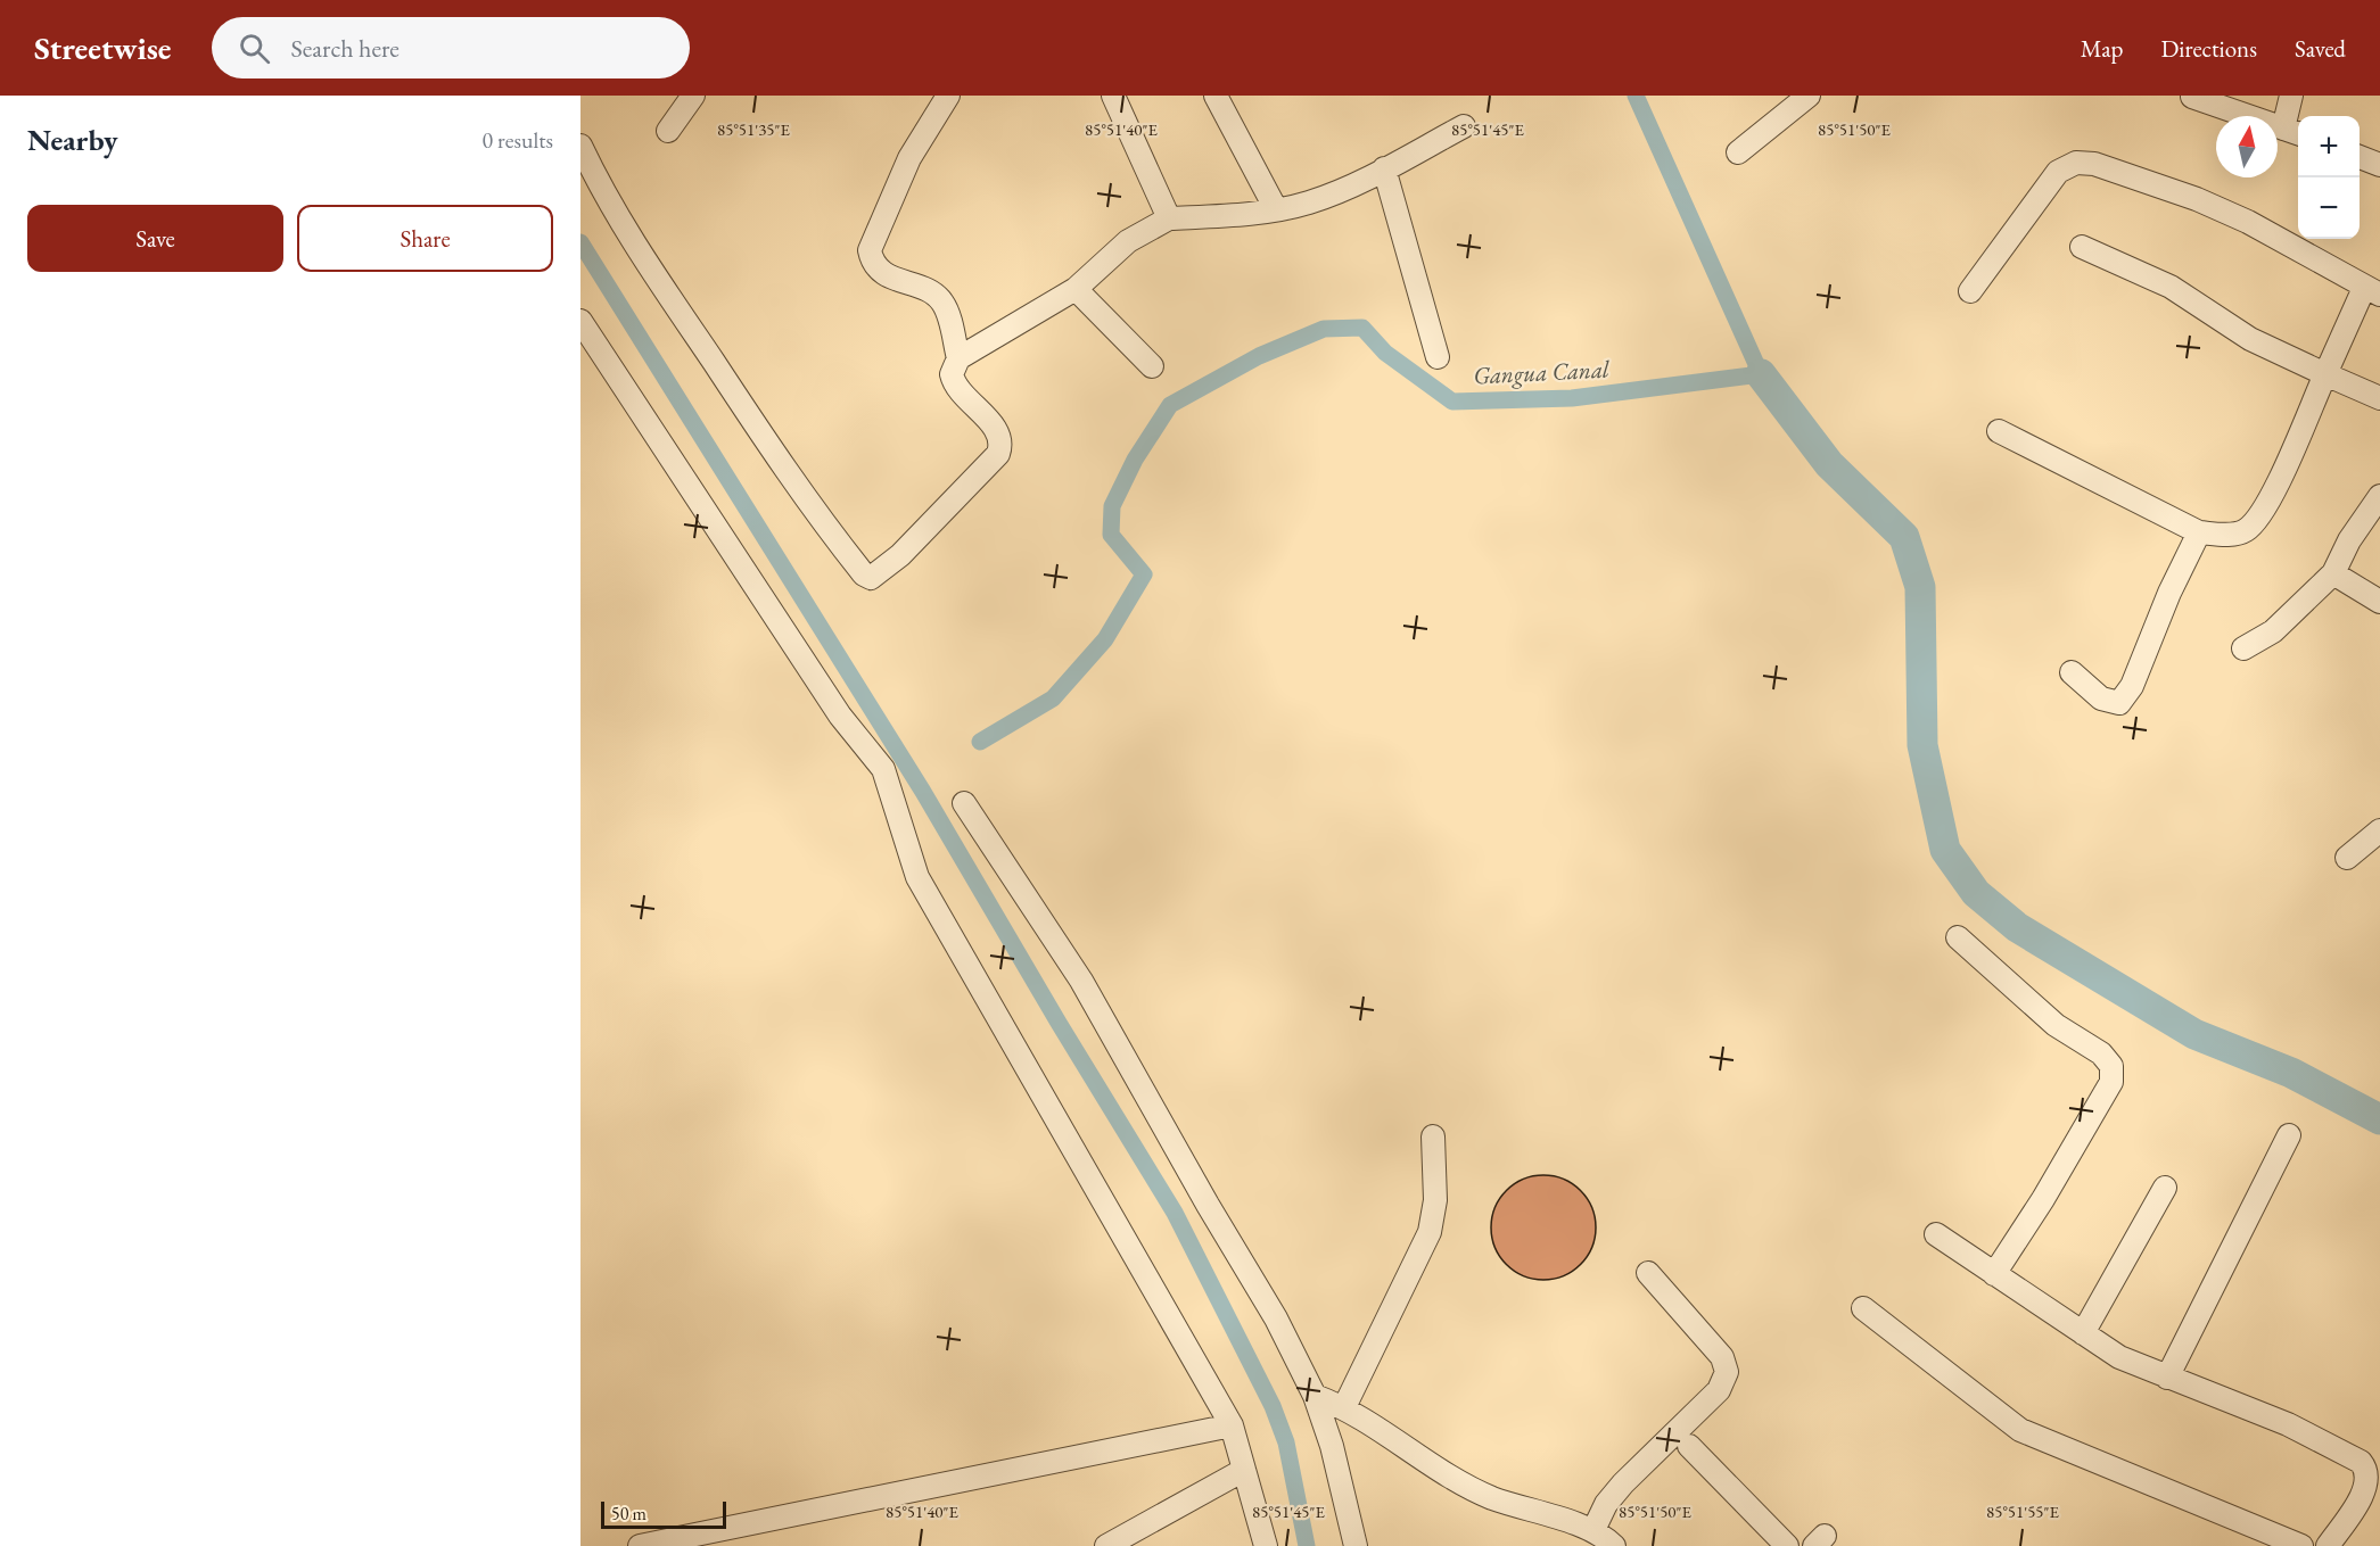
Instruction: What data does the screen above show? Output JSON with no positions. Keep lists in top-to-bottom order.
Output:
{
  "water": ["Gangua Canal"],
  "scale_bar": "50 m",
  "north": "top",
  "page": {
    "header": "Streetwise",
    "search": "Search here",
    "nav": ["Map", "Directions", "Saved"],
    "heading": ["Nearby", "0 results"],
    "map_buttons": ["+", "−"],
    "buttons": ["Save", "Share"],
    "scale": "50 m"
  },
  "coordinates": [
    "85°51'35\"E",
    "85°51'40\"E",
    "85°51'45\"E",
    "85°51'50\"E",
    "85°51'55\"E"
  ]
}
